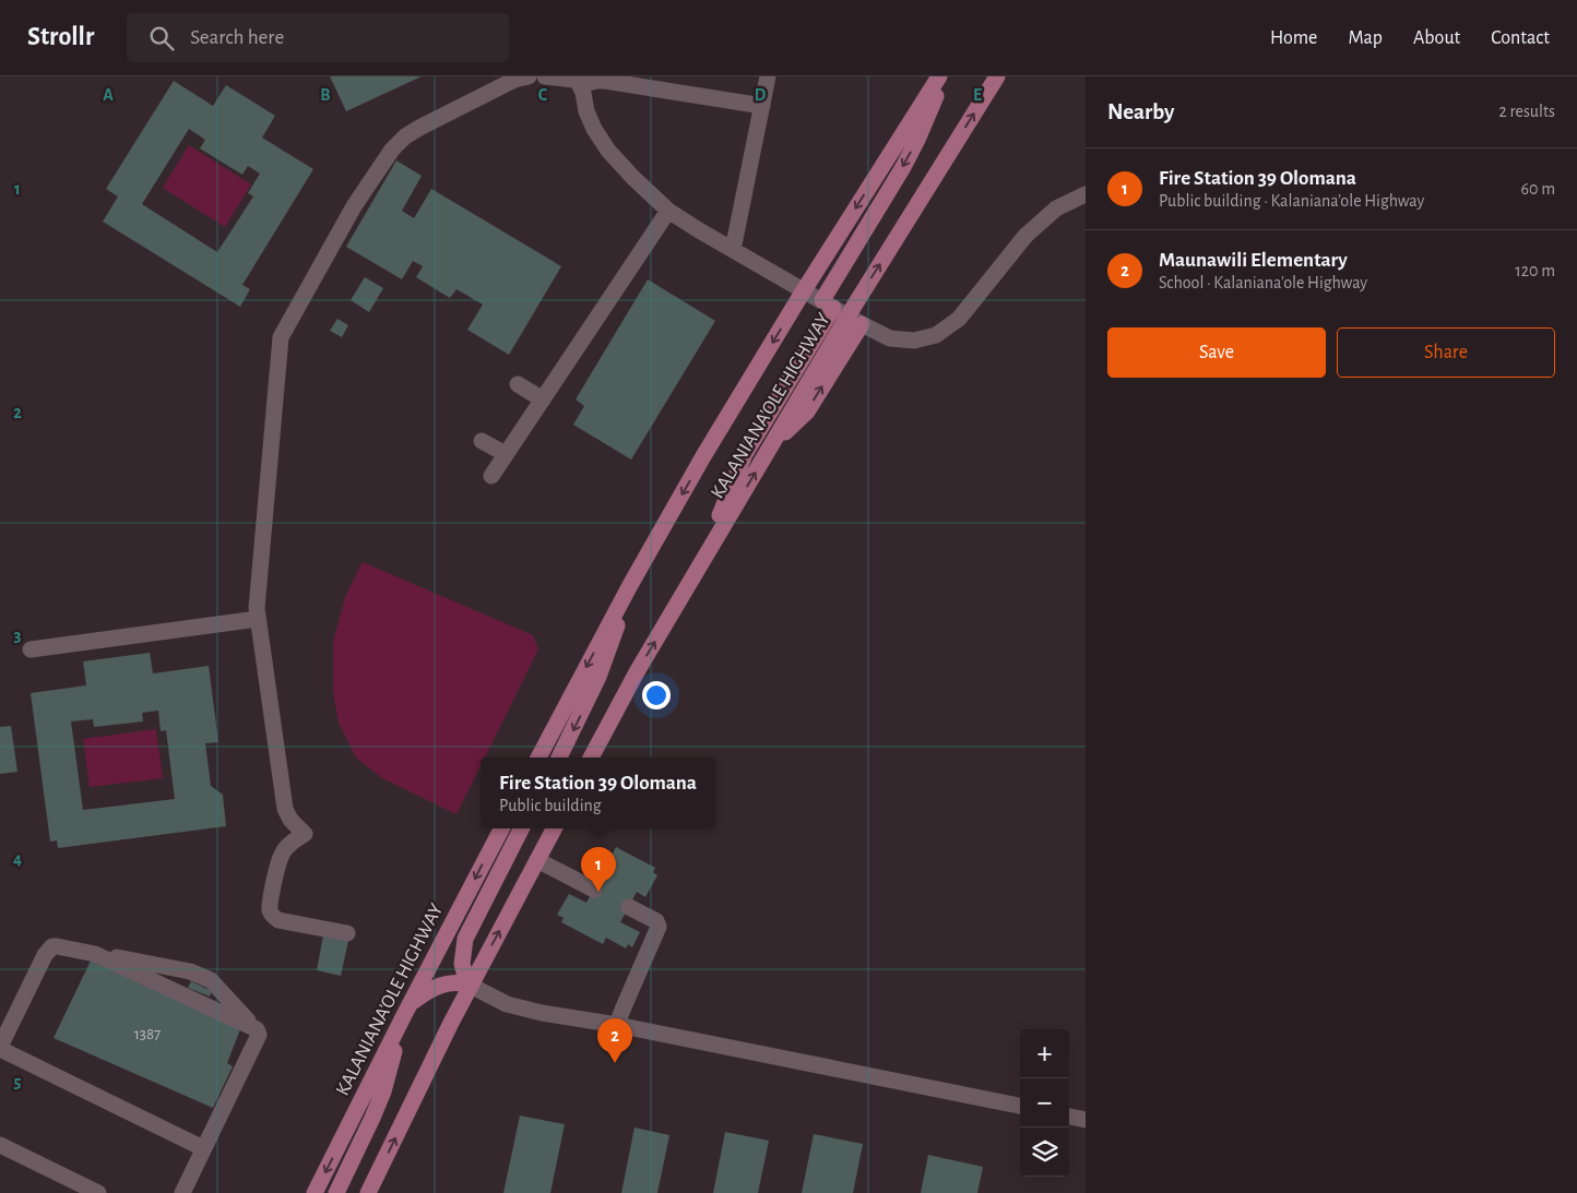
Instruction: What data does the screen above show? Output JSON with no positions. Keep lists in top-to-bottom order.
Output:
{
  "streets": {
    "main road": ["KALANIANA’OLE HIGHWAY"]
  },
  "house_numbers": ["1387"],
  "page": {
    "header": "Strollr",
    "search": "Search here",
    "nav": [
      "Home",
      "Map",
      "About",
      "Contact"
    ],
    "heading": ["Nearby", "2 results"],
    "list": [
      {
        "mark": "1",
        "name": "Fire Station 39 Olomana",
        "note": "Public building · Kalaniana’ole Highway",
        "value": "60 m"
      },
      {
        "mark": "2",
        "name": "Maunawili Elementary",
        "note": "School · Kalaniana’ole Highway",
        "value": "120 m"
      }
    ],
    "buttons": ["Save", "Share"],
    "popup": ["Fire Station 39 Olomana", "Public building"],
    "pins": ["1", "2"],
    "map_buttons": ["+", "−"]
  },
  "grid": {
    "columns": [
      "A",
      "B",
      "C",
      "D",
      "E"
    ],
    "rows": [
      "1",
      "2",
      "3",
      "4",
      "5"
    ]
  }
}
